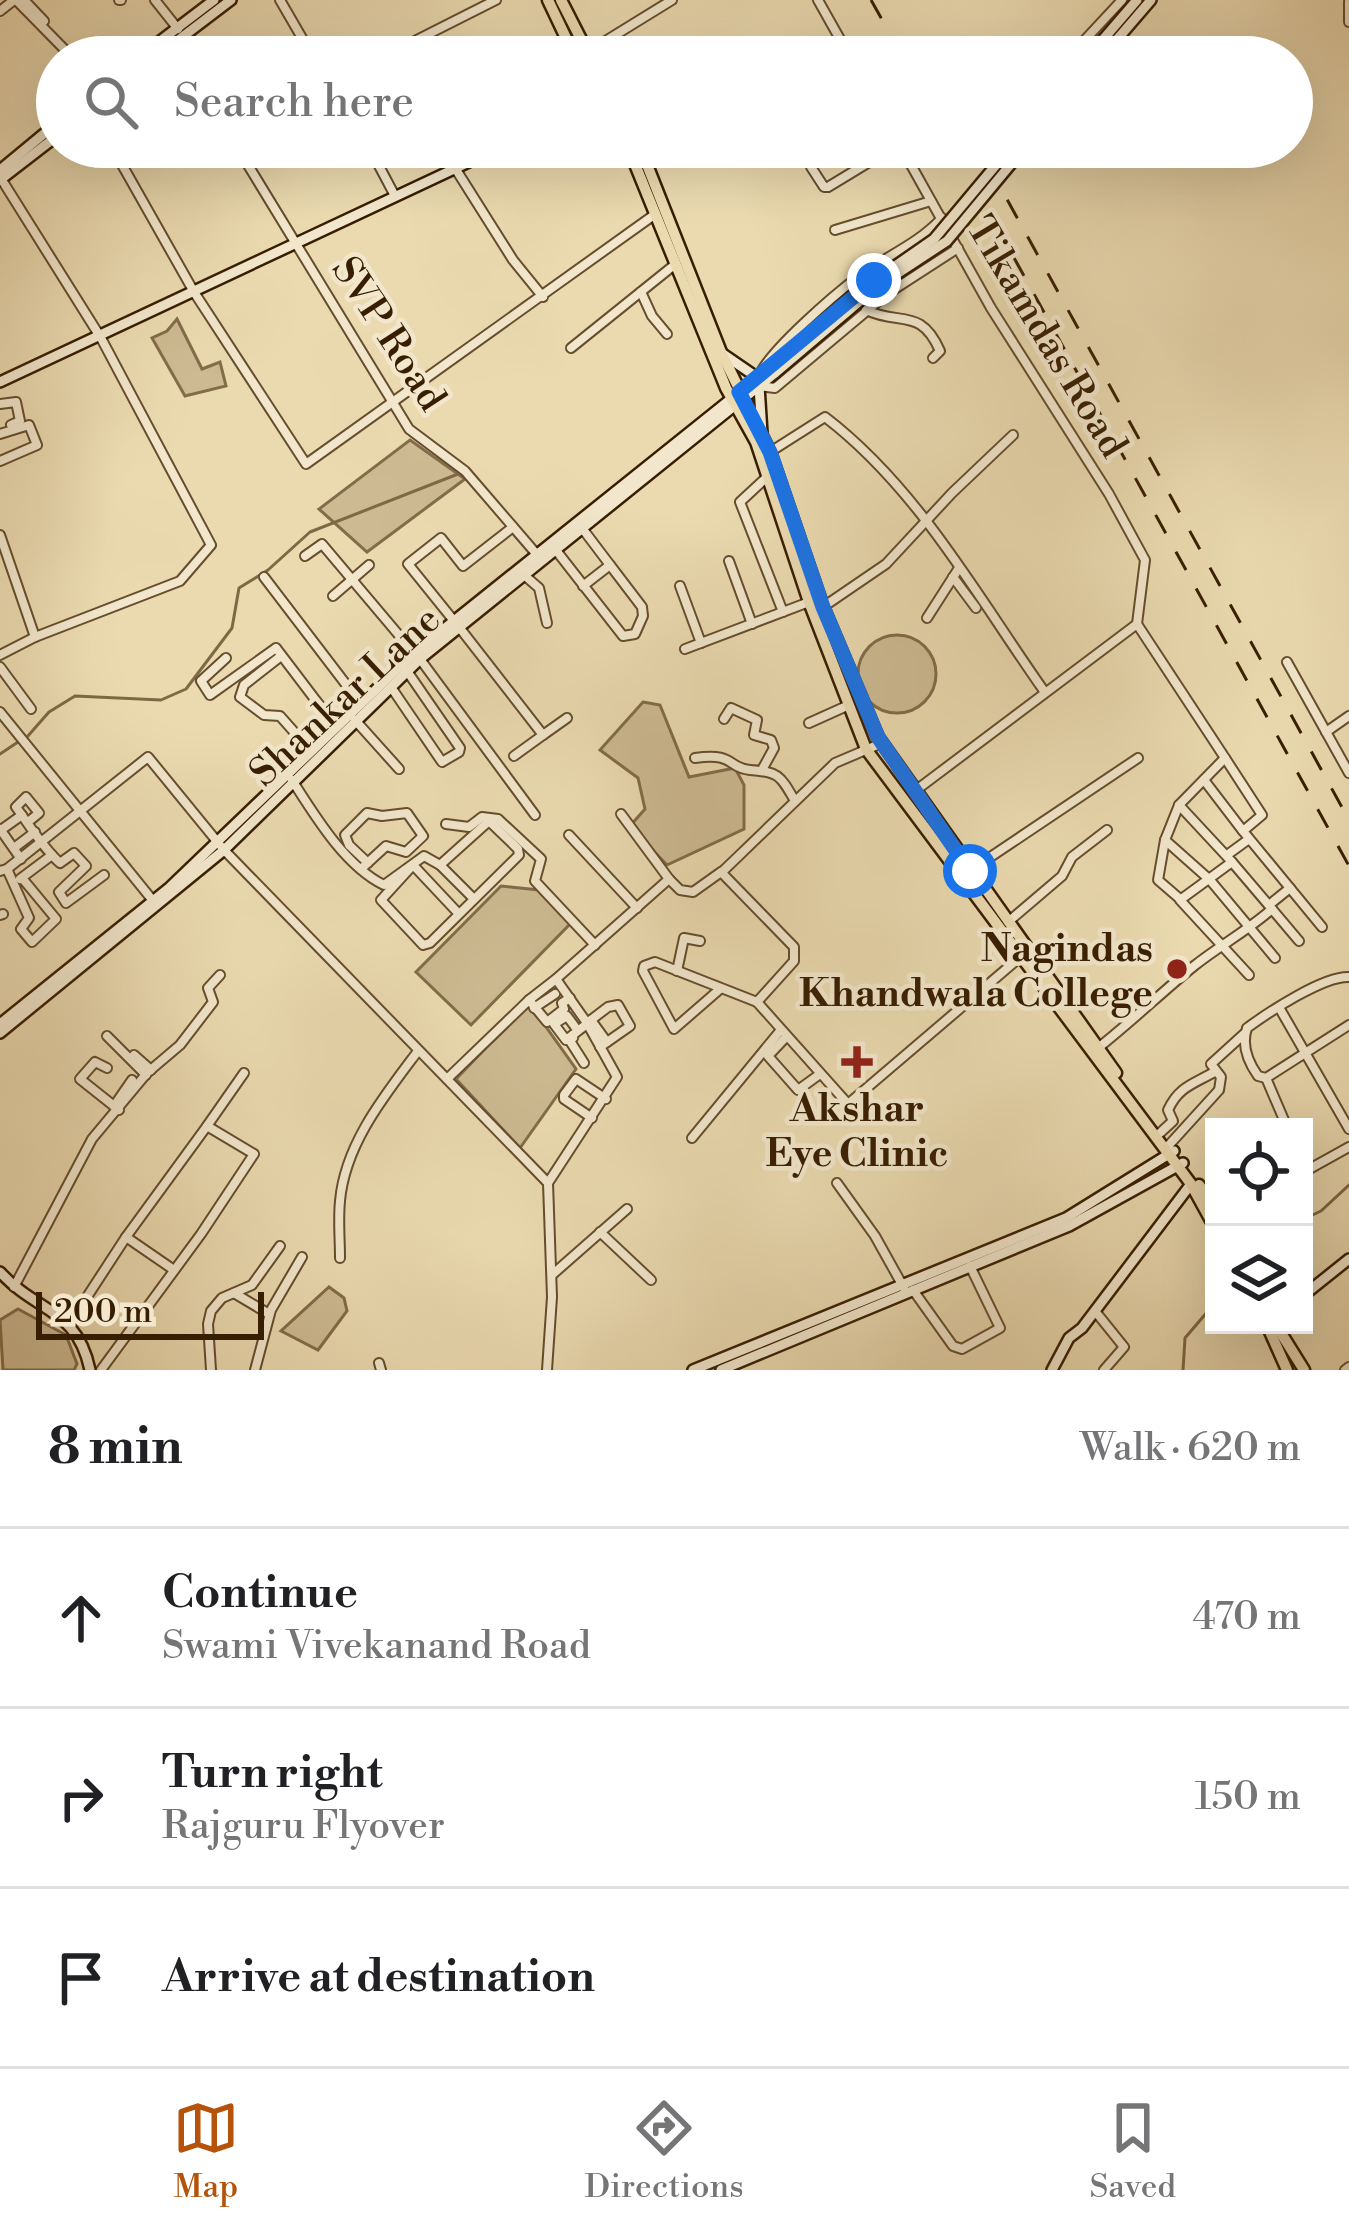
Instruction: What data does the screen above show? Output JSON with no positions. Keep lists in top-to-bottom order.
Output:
{
  "streets": {
    "street": ["SVP Road", "Tikamdas Road", "Shankar Lane"]
  },
  "crossings": [
    ["SVP Road", "Shankar Lane"]
  ],
  "places": {
    "other": ["Nagindas Khandwala College"],
    "health": ["Akshar Eye Clinic"]
  },
  "scale_bar": "200 m",
  "page": {
    "search": "Search here",
    "scale": "200 m",
    "heading": ["8 min", "Walk · 620 m"],
    "list": [
      ["Continue", "Swami Vivekanand Road", "470 m"],
      ["Turn right", "Rajguru Flyover", "150 m"],
      "Arrive at destination"
    ],
    "nav": ["Map", "Directions", "Saved"]
  }
}
